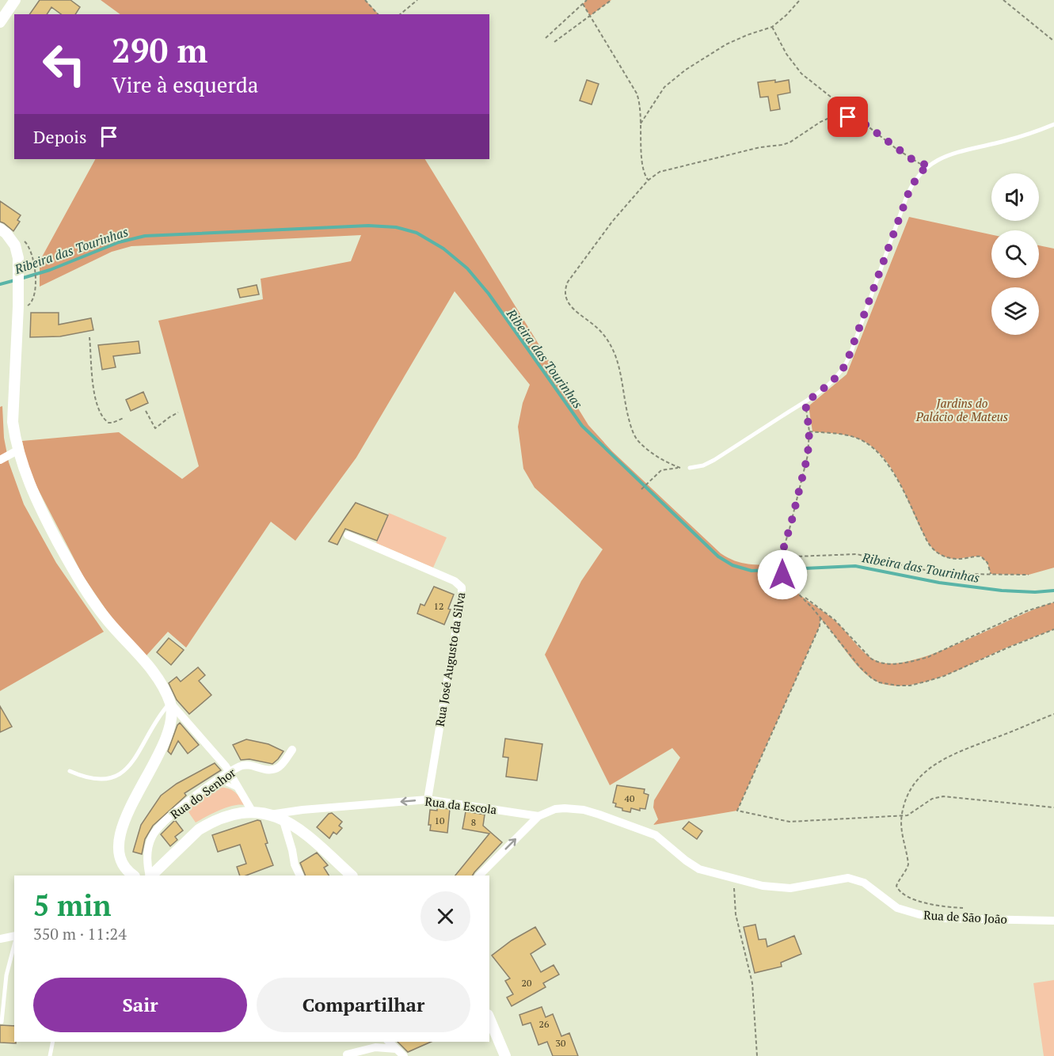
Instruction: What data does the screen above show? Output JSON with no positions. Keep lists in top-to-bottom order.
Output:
{
  "streets": {
    "street": [
      "Rua José Augusto da Silva",
      "Rua do Senhor",
      "Rua da Escola",
      "Rua de São João"
    ]
  },
  "crossings": [
    ["Rua José Augusto da Silva", "Rua da Escola"],
    ["Rua da Escola", "Rua de São João"]
  ],
  "one_way": ["Rua da Escola"],
  "water": ["Ribeira das Tourinhas"],
  "parks": ["Jardins do Palácio de Mateus"],
  "house_numbers": [
    "12",
    "40",
    "10",
    "8",
    "20",
    "26",
    "30"
  ],
  "page": {
    "turn": ["290 m", "Vire à esquerda"],
    "then": "Depois",
    "heading": ["5 min", "350 m · 11:24"],
    "buttons": ["Sair", "Compartilhar"]
  }
}
